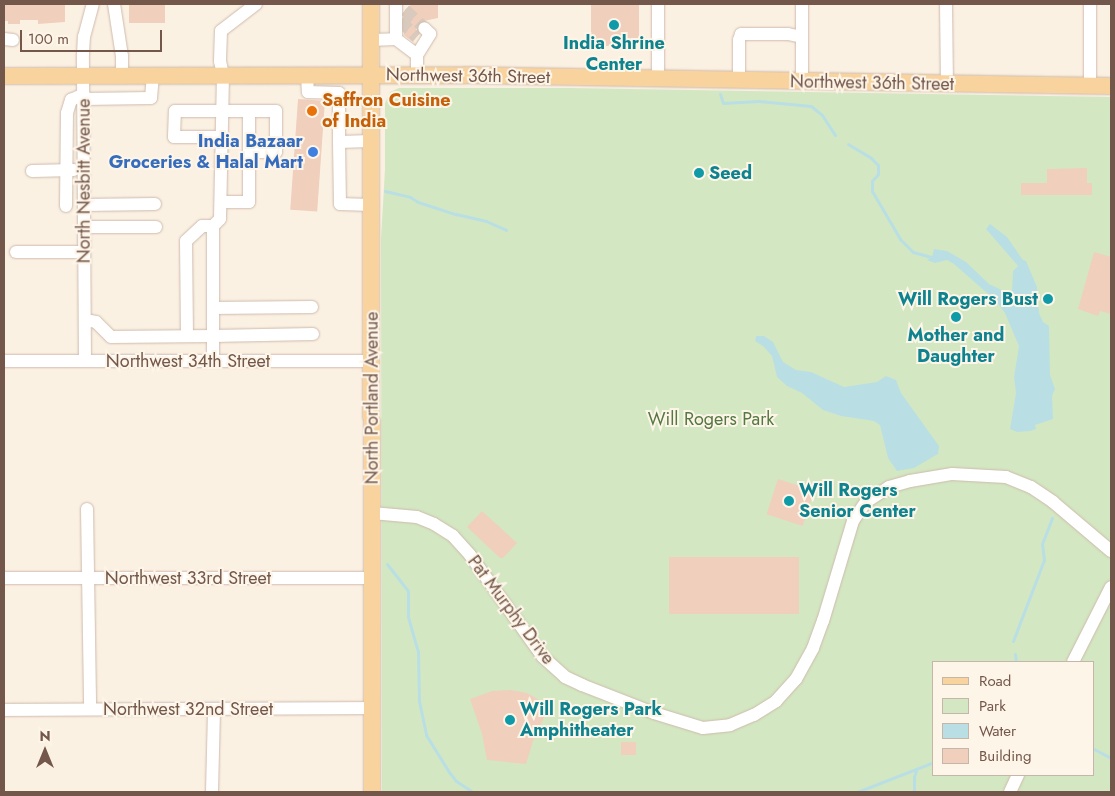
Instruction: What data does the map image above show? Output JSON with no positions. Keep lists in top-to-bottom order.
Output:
{
  "streets": {
    "main road": ["Northwest 36th Street", "North Portland Avenue"],
    "street": [
      "North Nesbitt Avenue",
      "Northwest 34th Street",
      "Northwest 33rd Street",
      "Pat Murphy Drive",
      "Northwest 32nd Street"
    ]
  },
  "crossings": [
    ["Northwest 36th Street", "North Nesbitt Avenue"],
    ["Northwest 36th Street", "North Portland Avenue"],
    ["North Nesbitt Avenue", "Northwest 34th Street"],
    ["Northwest 34th Street", "North Portland Avenue"],
    ["North Portland Avenue", "Northwest 33rd Street"],
    ["North Portland Avenue", "Pat Murphy Drive"],
    ["North Portland Avenue", "Northwest 32nd Street"]
  ],
  "parks": ["Will Rogers Park"],
  "places": [
    "India Shrine Center",
    "Saffron Cuisine of India",
    "India Bazaar Groceries & Halal Mart",
    "Seed",
    "Will Rogers Bust",
    "Mother and Daughter",
    "Will Rogers Senior Center",
    "Will Rogers Park Amphitheater"
  ],
  "legend": [
    "Road",
    "Park",
    "Water",
    "Building"
  ],
  "scale_bar": "100 m",
  "north": "top"
}
